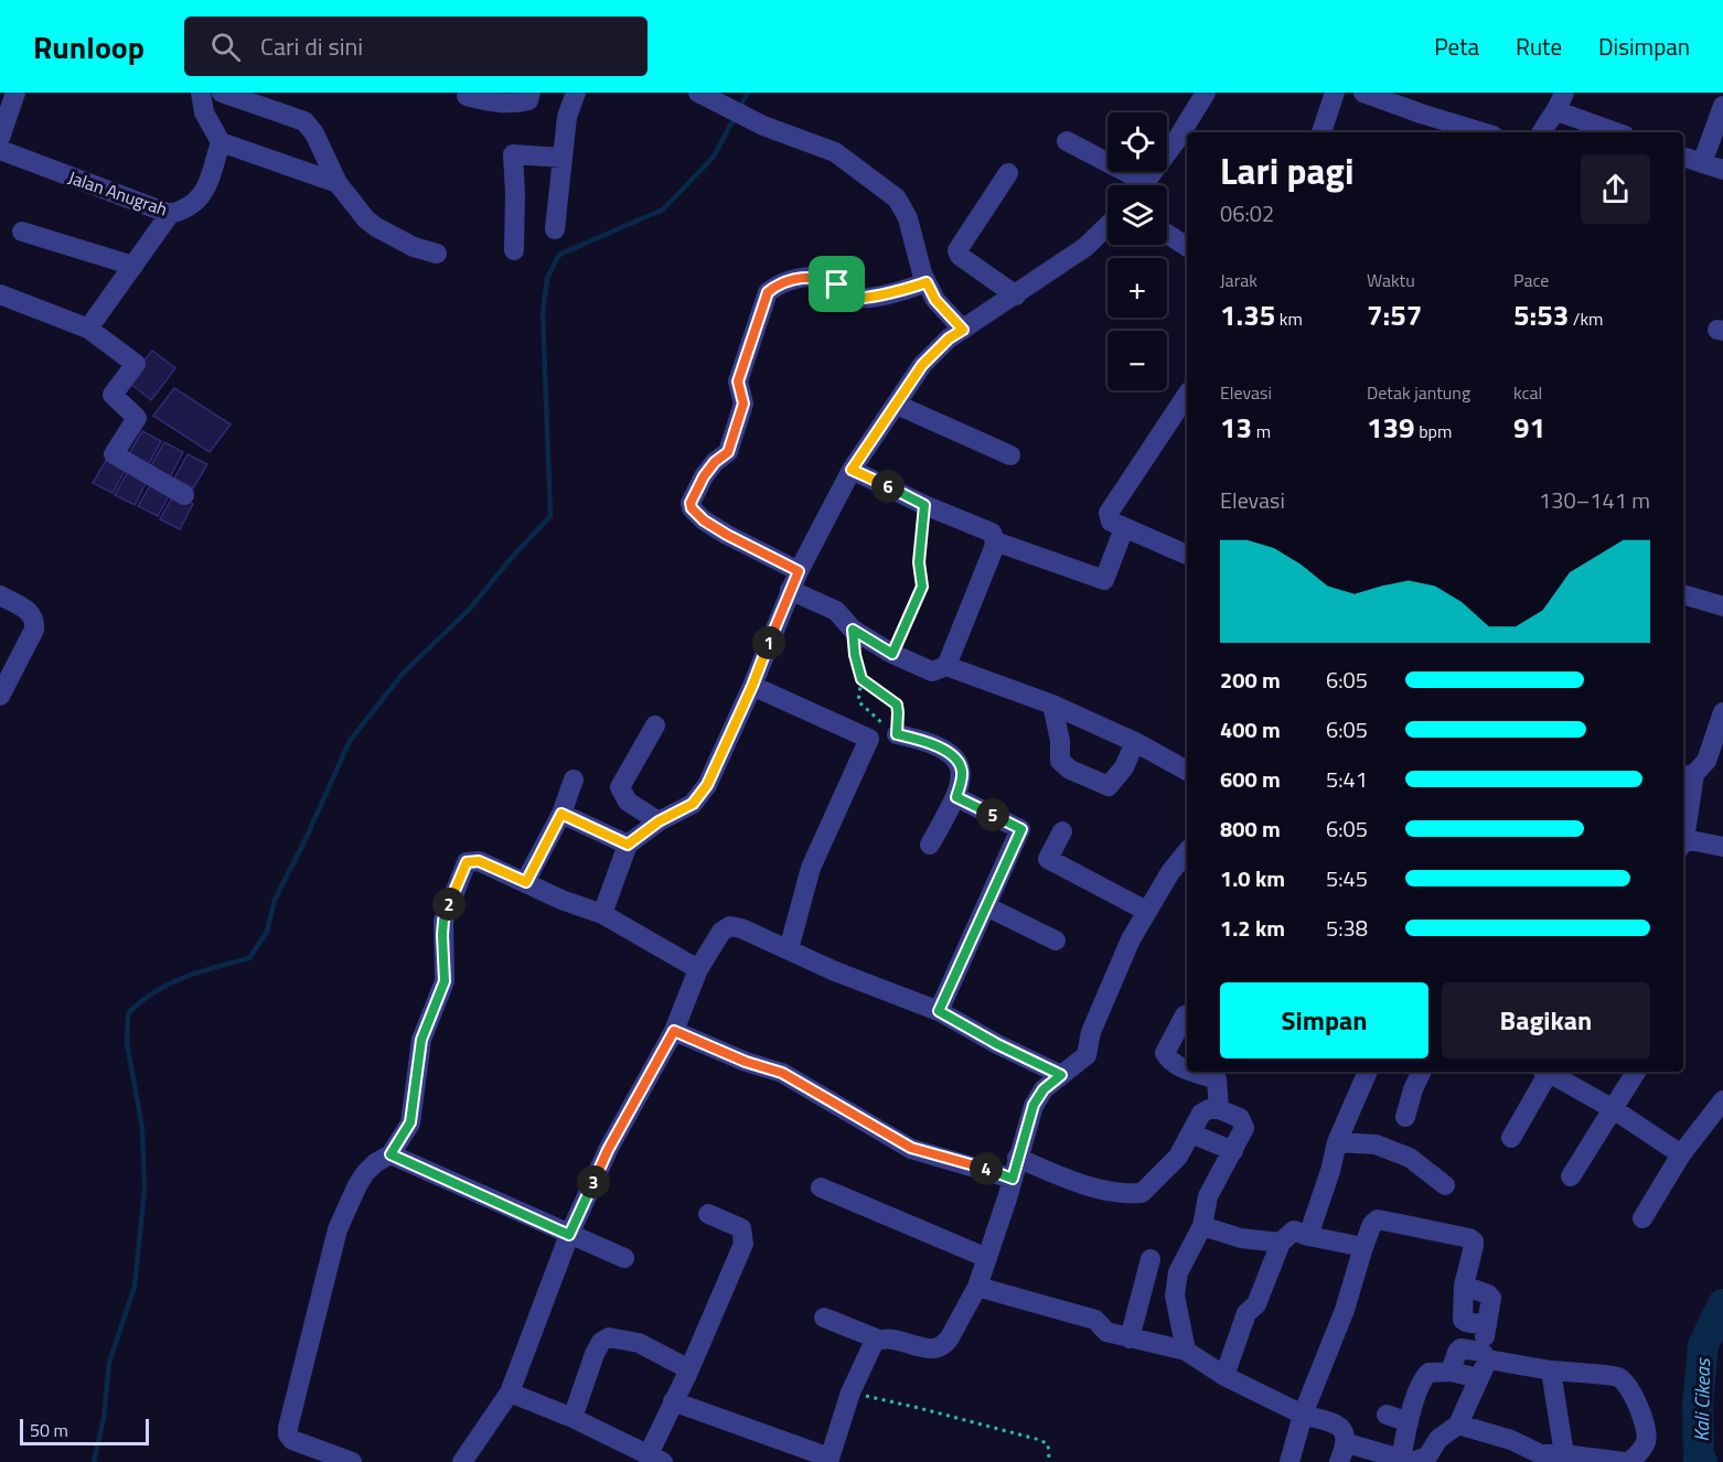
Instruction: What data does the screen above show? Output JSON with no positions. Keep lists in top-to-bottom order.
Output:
{
  "streets": {
    "street": ["Jalan Anugrah"]
  },
  "water": ["Kali Cikeas"],
  "scale_bar": "50 m",
  "page": {
    "header": "Runloop",
    "search": "Cari di sini",
    "nav": ["Peta", "Rute", "Disimpan"],
    "map_buttons": ["+", "−"],
    "heading": ["Lari pagi", "06:02"],
    "stats": [
      ["Jarak", "1.35 km"],
      ["Waktu", "7:57"],
      ["Pace", "5:53 /km"],
      ["Elevasi", "13 m"],
      ["Detak jantung", "139 bpm"],
      ["kcal", "91"]
    ],
    "pins": [
      "6",
      "1",
      "5",
      "2",
      "4",
      "3"
    ],
    "chart": ["Elevasi", "130–141 m"],
    "list": [
      {
        "name": "200 m",
        "note": "6:05"
      },
      {
        "name": "400 m",
        "note": "6:05"
      },
      {
        "name": "600 m",
        "note": "5:41"
      },
      {
        "name": "800 m",
        "note": "6:05"
      },
      {
        "name": "1.0 km",
        "note": "5:45"
      },
      {
        "name": "1.2 km",
        "note": "5:38"
      }
    ],
    "buttons": ["Simpan", "Bagikan"],
    "scale": "50 m"
  }
}
